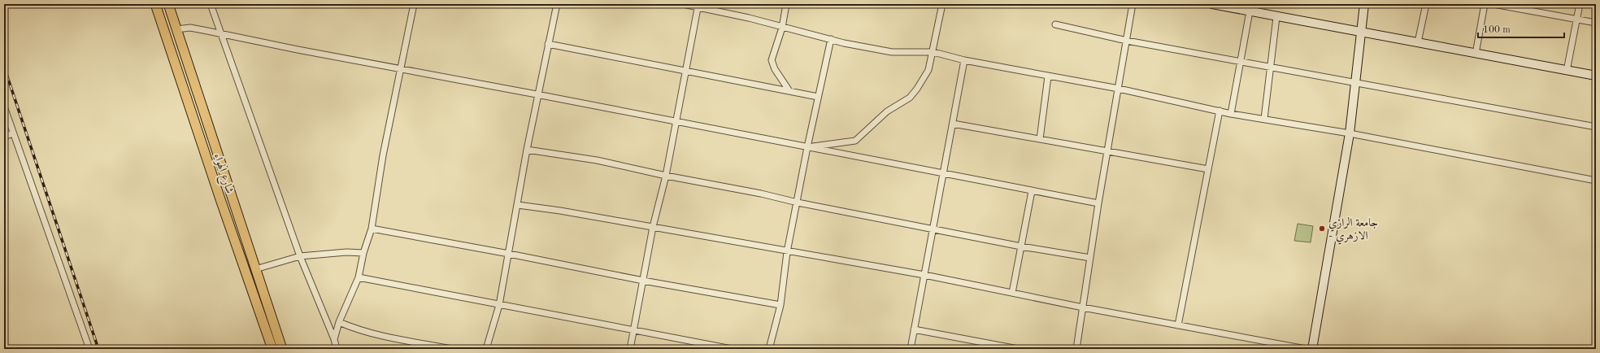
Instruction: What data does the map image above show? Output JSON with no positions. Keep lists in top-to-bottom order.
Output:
{
  "streets": {
    "main road": ["شارع الهواء"]
  },
  "places": ["جامعة الرازي - الازهري"],
  "scale_bar": "100 m"
}
